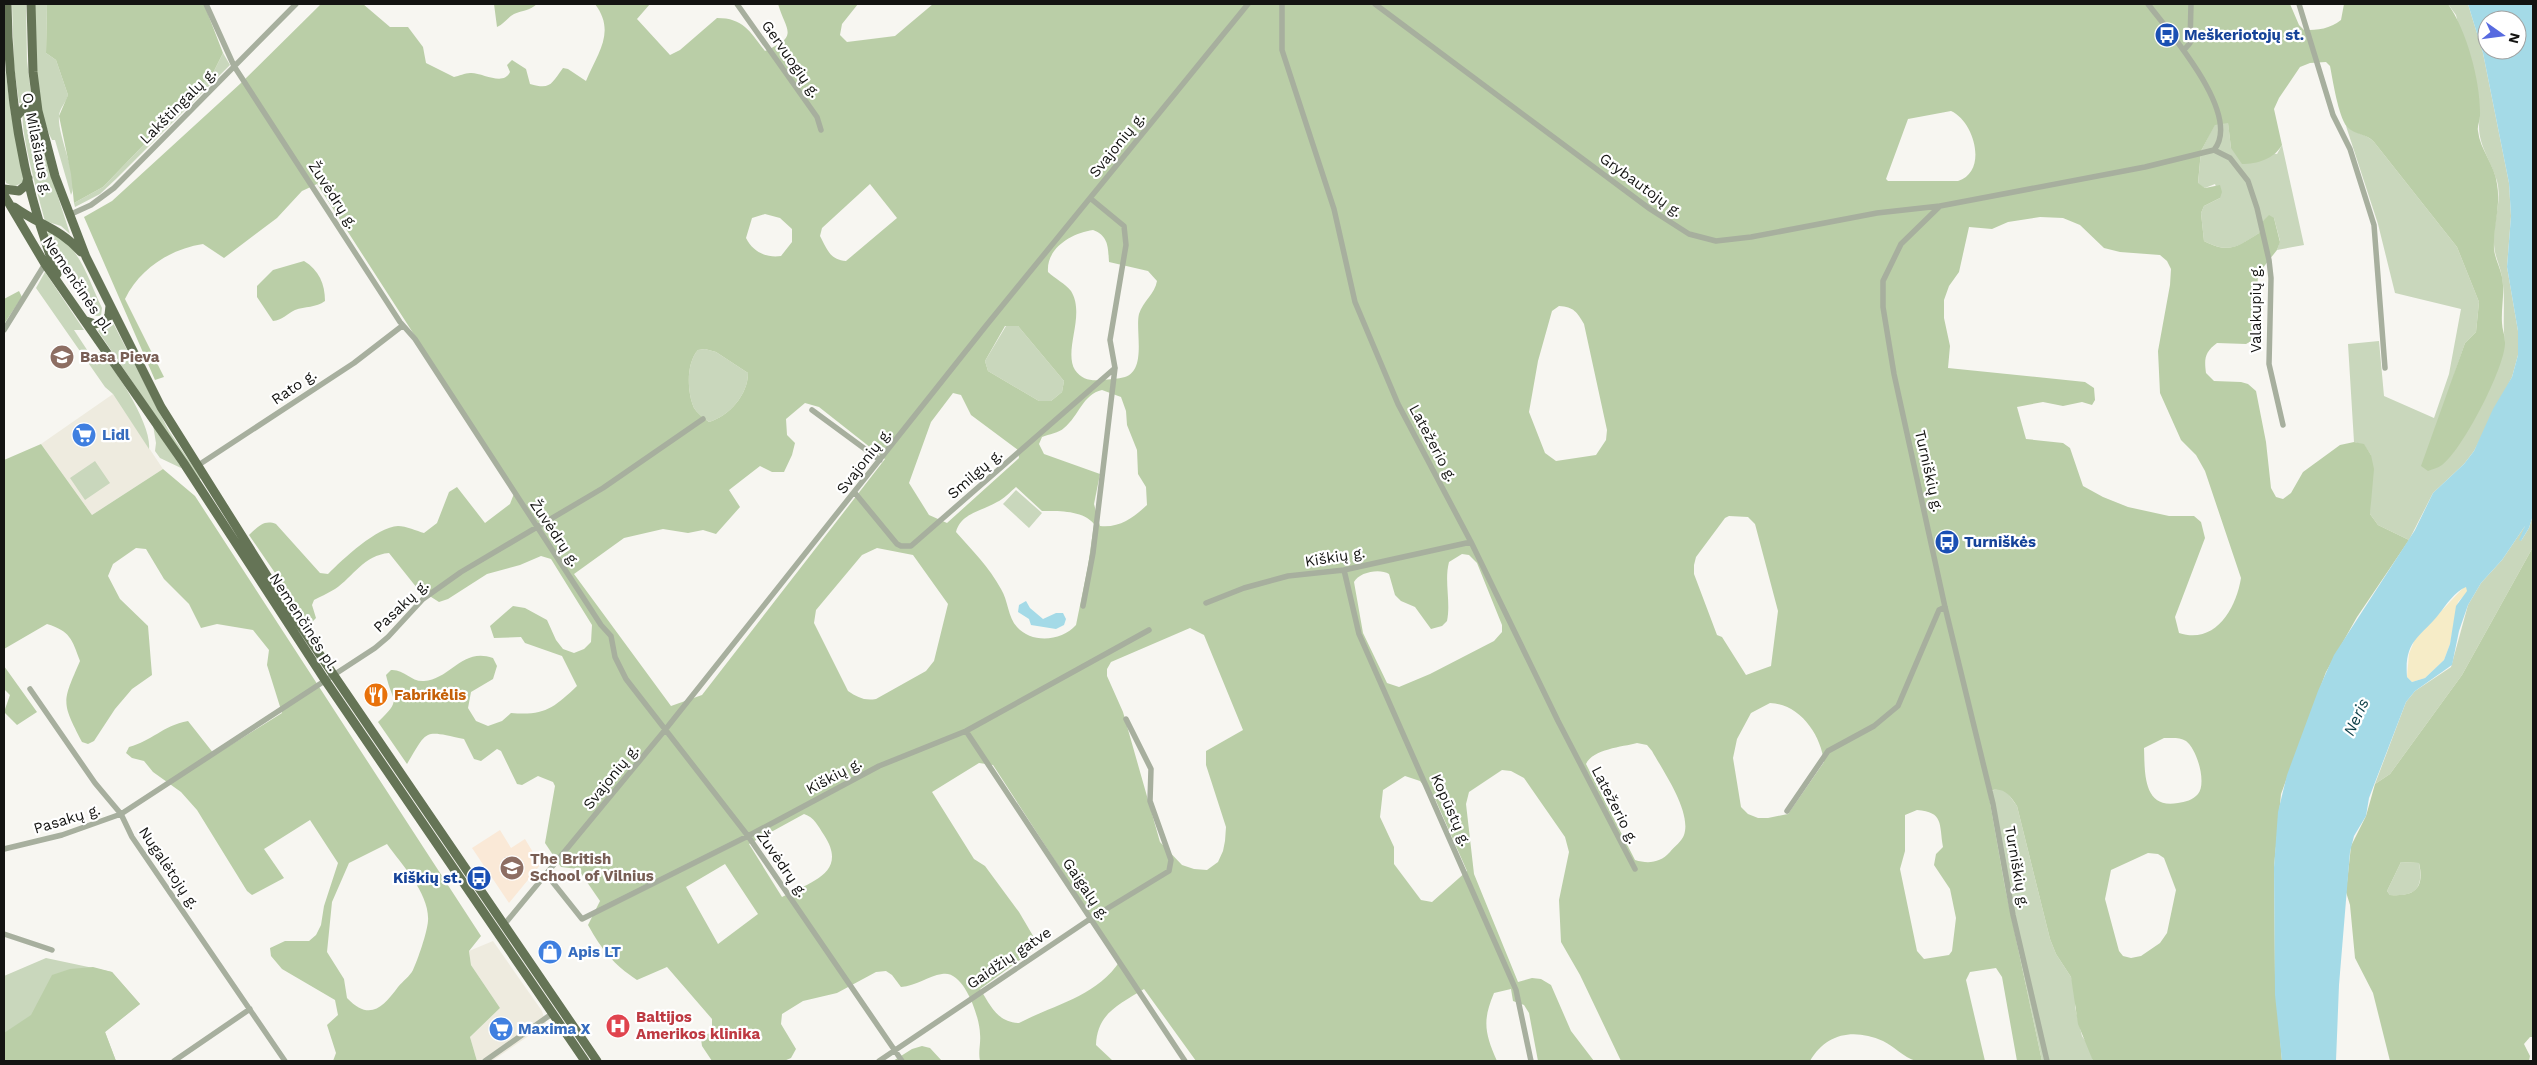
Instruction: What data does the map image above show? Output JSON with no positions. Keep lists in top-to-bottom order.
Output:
{
  "streets": {
    "main road": ["O. Milašiaus g.", "Nemenčinės pl."],
    "street": [
      "Gervuogių g.",
      "Lakštingalų g.",
      "Svajonių g.",
      "Grybautojų g.",
      "Žuvėdrų g.",
      "Valakupių g.",
      "Rato g.",
      "Latežerio g.",
      "Turniškių g.",
      "Smilgų g.",
      "Kiškių g.",
      "Pasakų g.",
      "Kopūstų g.",
      "Nugalėtojų g.",
      "Gaigalų g.",
      "Gaidžių gatve"
    ]
  },
  "crossings": [
    ["Lakštingalų g.", "O. Milašiaus g."],
    ["Lakštingalų g.", "Žuvėdrų g."],
    ["O. Milašiaus g.", "Nemenčinės pl."],
    ["Svajonių g.", "Žuvėdrų g."],
    ["Svajonių g.", "Nemenčinės pl."],
    ["Svajonių g.", "Smilgų g."],
    ["Svajonių g.", "Kiškių g."],
    ["Grybautojų g.", "Turniškių g."],
    ["Žuvėdrų g.", "Rato g."],
    ["Žuvėdrų g.", "Kiškių g."],
    ["Žuvėdrų g.", "Pasakų g."],
    ["Žuvėdrų g.", "Gaidžių gatve"],
    ["Nemenčinės pl.", "Rato g."],
    ["Nemenčinės pl.", "Pasakų g."],
    ["Latežerio g.", "Kiškių g."],
    ["Kiškių g.", "Kopūstų g."],
    ["Kiškių g.", "Gaigalų g."],
    ["Pasakų g.", "Nugalėtojų g."],
    ["Gaigalų g.", "Gaidžių gatve"]
  ],
  "water": ["Neris"],
  "places": {
    "bus stop": ["Meškeriotojų st.", "Turniškės", "Kiškių st."],
    "school or university": ["Basa Pieva", "The British School of Vilnius"],
    "supermarket": ["Lidl", "Maxima X"],
    "restaurant": ["Fabrikėlis"],
    "shop": ["Apis LT"],
    "hospital": ["Baltijos Amerikos klinika"]
  },
  "north": "right"
}
